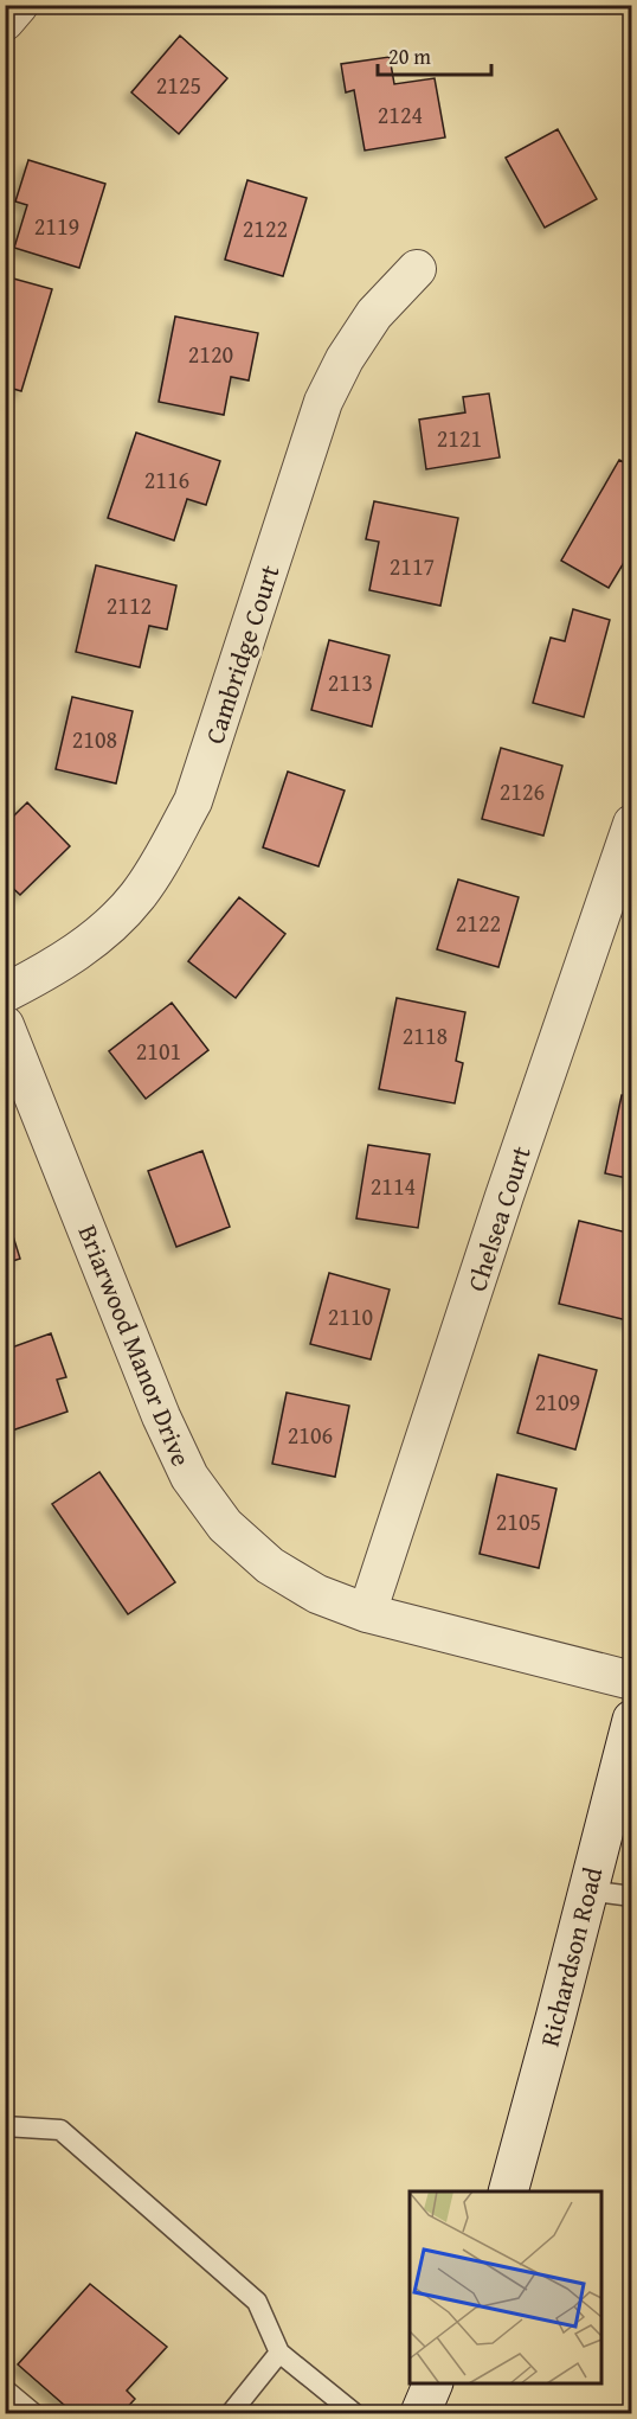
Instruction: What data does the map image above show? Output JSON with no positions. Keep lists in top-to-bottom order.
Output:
{
  "streets": {
    "street": [
      "Cambridge Court",
      "Chelsea Court",
      "Briarwood Manor Drive",
      "Richardson Road"
    ]
  },
  "crossings": [
    ["Chelsea Court", "Briarwood Manor Drive"]
  ],
  "house_numbers": [
    "2125",
    "2124",
    "2119",
    "2122",
    "2120",
    "2121",
    "2116",
    "2117",
    "2112",
    "2113",
    "2108",
    "2126",
    "2122",
    "2118",
    "2101",
    "2114",
    "2110",
    "2109",
    "2106",
    "2105"
  ],
  "scale_bar": "20 m"
}
